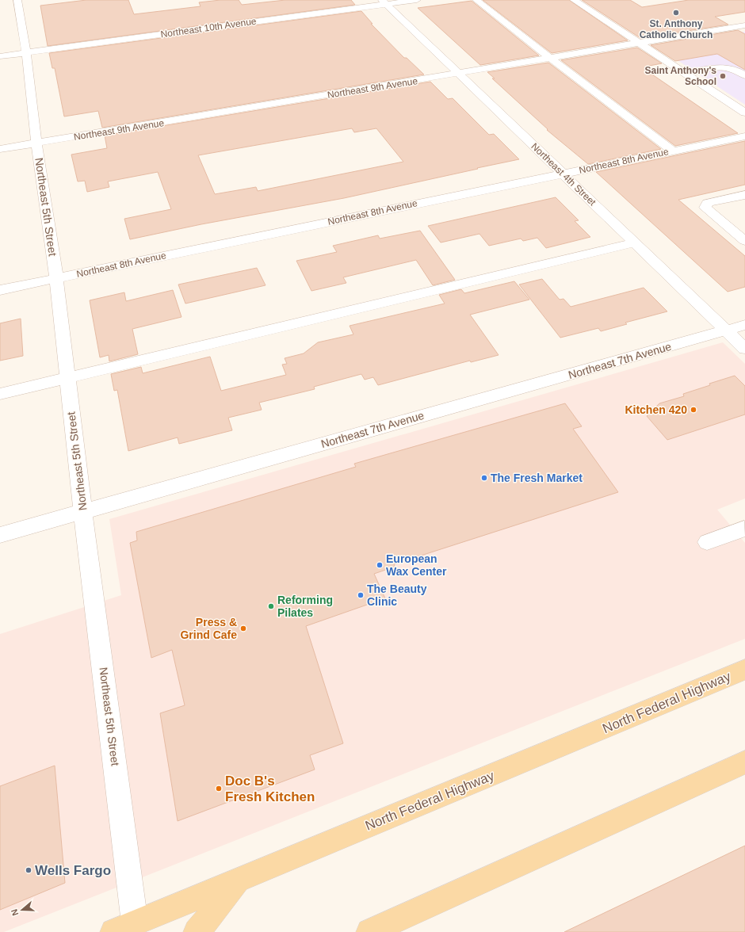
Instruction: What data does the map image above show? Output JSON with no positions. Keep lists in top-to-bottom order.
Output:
{
  "streets": {
    "main road": ["North Federal Highway"],
    "street": [
      "Northeast 10th Avenue",
      "Northeast 9th Avenue",
      "Northeast 8th Avenue",
      "Northeast 4th Street",
      "Northeast 5th Street",
      "Northeast 7th Avenue"
    ]
  },
  "crossings": [
    ["Northeast 10th Avenue", "Northeast 4th Street"],
    ["Northeast 10th Avenue", "Northeast 5th Street"],
    ["Northeast 9th Avenue", "Northeast 4th Street"],
    ["Northeast 9th Avenue", "Northeast 5th Street"],
    ["Northeast 8th Avenue", "Northeast 4th Street"],
    ["Northeast 8th Avenue", "Northeast 5th Street"],
    ["Northeast 4th Street", "Northeast 7th Avenue"],
    ["Northeast 5th Street", "Northeast 7th Avenue"],
    ["Northeast 5th Street", "North Federal Highway"]
  ],
  "places": [
    "St. Anthony Catholic Church",
    "Saint Anthony's School",
    "Kitchen 420",
    "The Fresh Market",
    "European Wax Center",
    "The Beauty Clinic",
    "Reforming Pilates",
    "Press & Grind Cafe",
    "Doc B's Fresh Kitchen",
    "Wells Fargo"
  ],
  "north": "left"
}
